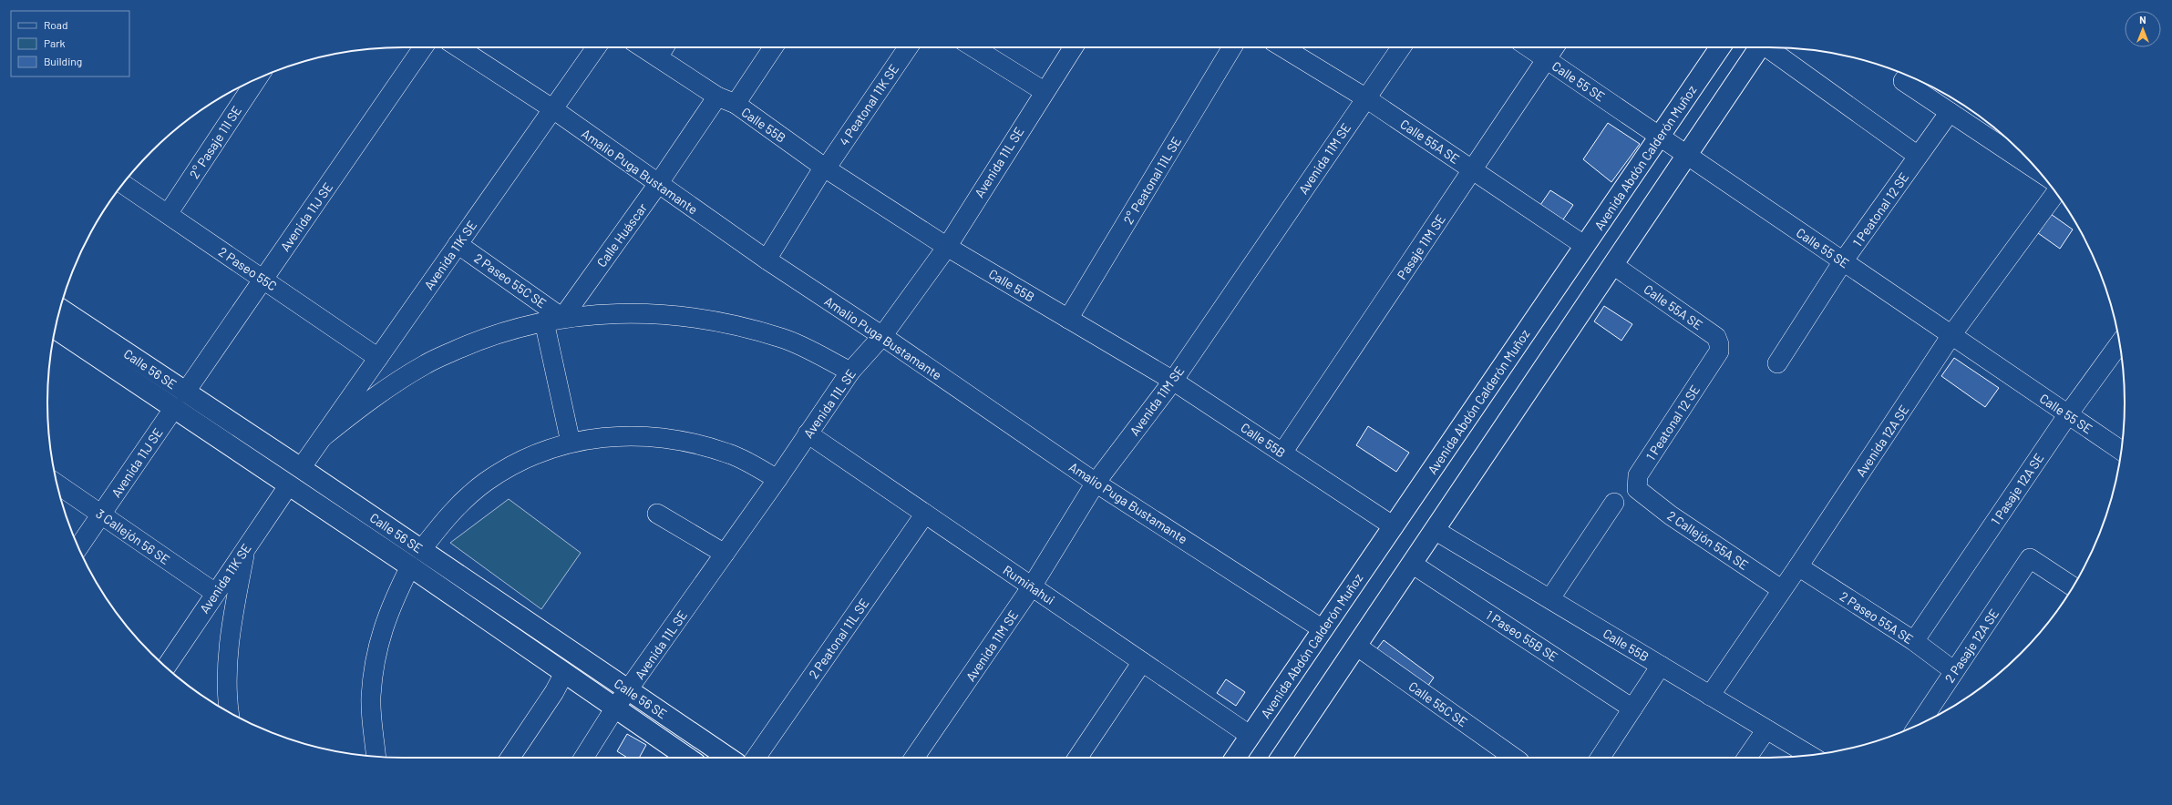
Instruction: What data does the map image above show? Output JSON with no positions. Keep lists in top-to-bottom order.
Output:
{
  "streets": {
    "main road": ["Avenida Abdón Calderón Muñoz", "Calle 56 SE"],
    "street": [
      "Calle 55 SE",
      "4 Peatonal 11K SE",
      "Calle 55B",
      "Calle 55A SE",
      "2° Pasaje 11I SE",
      "Avenida 11M SE",
      "Avenida 11L SE",
      "Amalio Puga Bustamante",
      "2° Peatonal 11L SE",
      "1 Peatonal 12 SE",
      "Avenida 11J SE",
      "Calle Huáscar",
      "Pasaje 11M SE",
      "Avenida 11K SE",
      "2 Paseo 55C",
      "2 Paseo 55C SE",
      "Avenida 12A SE",
      "1 Pasaje 12A SE",
      "3 Callejón 56 SE",
      "2 Callejón 55A SE",
      "Rumiñahui",
      "2 Paseo 55A SE",
      "1 Paseo 55B SE",
      "2 Peatonal 11L SE",
      "2 Pasaje 12A SE",
      "Calle 55C SE"
    ]
  },
  "crossings": [
    ["Calle 55 SE", "Avenida Abdón Calderón Muñoz"],
    ["Calle 55 SE", "1 Peatonal 12 SE"],
    ["Calle 55 SE", "Pasaje 11M SE"],
    ["Calle 55 SE", "Avenida 12A SE"],
    ["Calle 55 SE", "1 Pasaje 12A SE"],
    ["4 Peatonal 11K SE", "Calle 55B"],
    ["4 Peatonal 11K SE", "Amalio Puga Bustamante"],
    ["Calle 55B", "Avenida Abdón Calderón Muñoz"],
    ["Calle 55B", "Avenida 11M SE"],
    ["Calle 55B", "Avenida 11L SE"],
    ["Calle 55B", "2° Peatonal 11L SE"],
    ["Calle 55B", "Calle Huáscar"],
    ["Calle 55B", "Pasaje 11M SE"],
    ["Calle 55B", "Avenida 12A SE"],
    ["Calle 55A SE", "Avenida Abdón Calderón Muñoz"],
    ["Calle 55A SE", "Avenida 11M SE"],
    ["Calle 55A SE", "1 Peatonal 12 SE"],
    ["Calle 55A SE", "Pasaje 11M SE"],
    ["2° Pasaje 11I SE", "2 Paseo 55C"],
    ["Avenida Abdón Calderón Muñoz", "Amalio Puga Bustamante"],
    ["Avenida Abdón Calderón Muñoz", "Rumiñahui"],
    ["Avenida 11M SE", "Amalio Puga Bustamante"],
    ["Avenida 11M SE", "Rumiñahui"],
    ["Avenida 11L SE", "Amalio Puga Bustamante"],
    ["Avenida 11L SE", "Calle 56 SE"],
    ["Avenida 11L SE", "Rumiñahui"],
    ["Amalio Puga Bustamante", "Calle Huáscar"],
    ["Amalio Puga Bustamante", "Avenida 11K SE"],
    ["1 Peatonal 12 SE", "2 Callejón 55A SE"],
    ["Avenida 11J SE", "2 Paseo 55C"],
    ["Avenida 11J SE", "Calle 56 SE"],
    ["Avenida 11J SE", "3 Callejón 56 SE"],
    ["Calle Huáscar", "2 Paseo 55C SE"],
    ["Avenida 11K SE", "2 Paseo 55C"],
    ["Avenida 11K SE", "2 Paseo 55C SE"],
    ["Avenida 11K SE", "Calle 56 SE"],
    ["Avenida 11K SE", "3 Callejón 56 SE"],
    ["Avenida 12A SE", "2 Callejón 55A SE"],
    ["Avenida 12A SE", "2 Paseo 55A SE"],
    ["1 Pasaje 12A SE", "2 Paseo 55A SE"],
    ["Rumiñahui", "2 Peatonal 11L SE"],
    ["2 Paseo 55A SE", "2 Pasaje 12A SE"]
  ],
  "legend": ["Road", "Park", "Building"],
  "north": "top"
}
